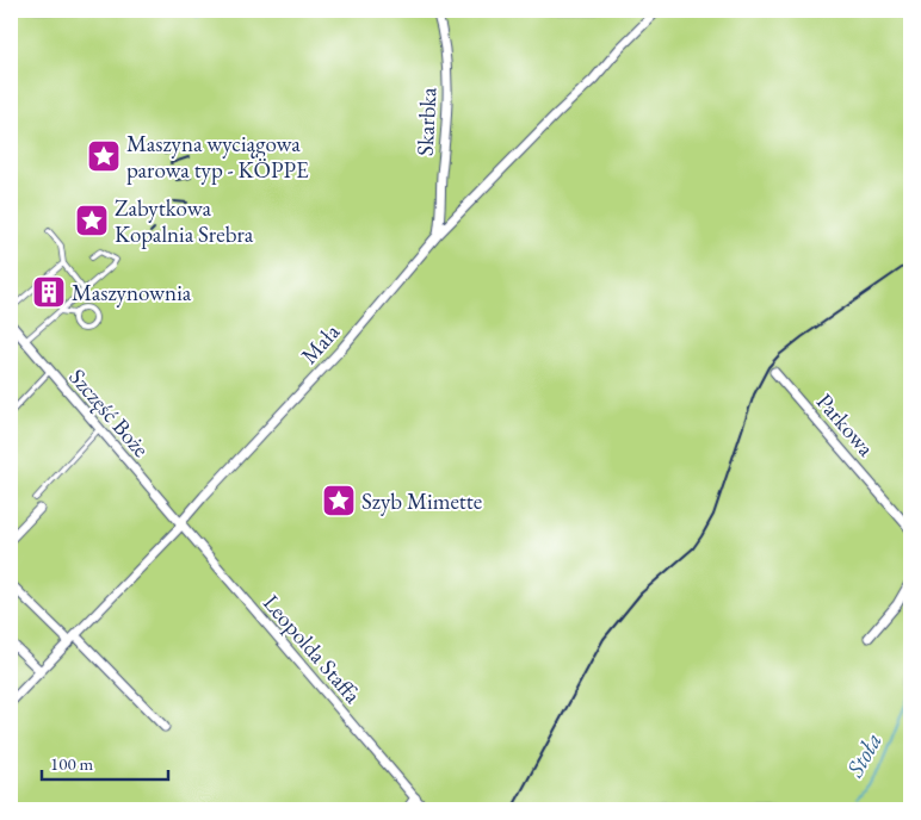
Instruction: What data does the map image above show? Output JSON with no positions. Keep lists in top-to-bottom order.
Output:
{
  "streets": {
    "street": [
      "Skarbka",
      "Mała",
      "Szczęść Boże",
      "Parkowa",
      "Leopolda Staffa"
    ]
  },
  "crossings": [
    ["Skarbka", "Mała"],
    ["Mała", "Szczęść Boże"],
    ["Mała", "Leopolda Staffa"],
    ["Szczęść Boże", "Leopolda Staffa"]
  ],
  "water": ["Stoła"],
  "places": {
    "place": ["Maszyna wyciągowa parowa typ - KÖPPE", "Zabytkowa Kopalnia Srebra", "Szyb Mimette"],
    "building": ["Maszynownia"]
  },
  "scale_bar": "100 m"
}
